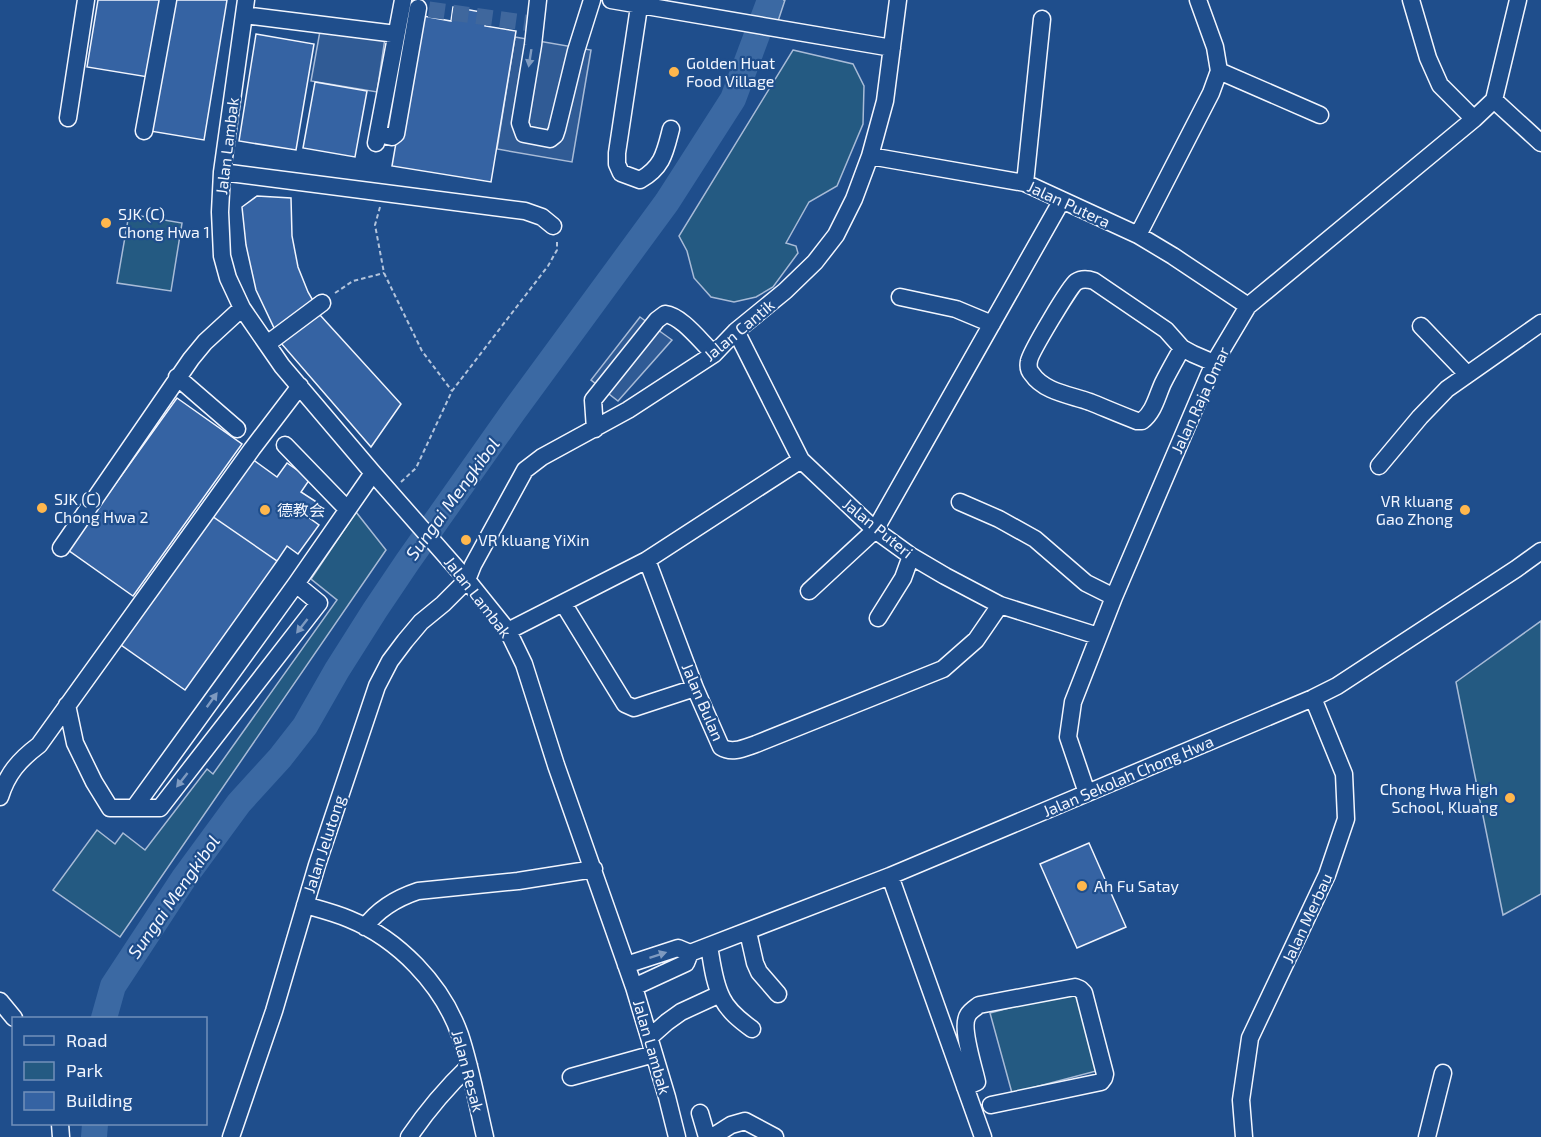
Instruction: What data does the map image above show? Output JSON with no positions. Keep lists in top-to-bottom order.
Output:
{
  "streets": {
    "street": [
      "Jalan Lambak",
      "Jalan Putera",
      "Jalan Cantik",
      "Jalan Raja Omar",
      "Jalan Puteri",
      "Jalan Bulan",
      "Jalan Sekolah Chong Hwa",
      "Jalan Jelutong",
      "Jalan Merbau",
      "Jalan Resak"
    ]
  },
  "crossings": [
    ["Jalan Lambak", "Jalan Cantik"],
    ["Jalan Lambak", "Jalan Sekolah Chong Hwa"],
    ["Jalan Lambak", "Jalan Jelutong"],
    ["Jalan Putera", "Jalan Cantik"],
    ["Jalan Putera", "Jalan Raja Omar"],
    ["Jalan Cantik", "Jalan Puteri"],
    ["Jalan Cantik", "Jalan Jelutong"],
    ["Jalan Raja Omar", "Jalan Puteri"],
    ["Jalan Raja Omar", "Jalan Sekolah Chong Hwa"],
    ["Jalan Puteri", "Jalan Bulan"],
    ["Jalan Sekolah Chong Hwa", "Jalan Merbau"],
    ["Jalan Jelutong", "Jalan Resak"]
  ],
  "water": ["Sungai Mengkibol"],
  "places": [
    "Golden Huat Food Village",
    "SJK (C) Chong Hwa 1",
    "SJK (C) Chong Hwa 2",
    "德教会",
    "VR kluang Gao Zhong",
    "VR kluang YiXin",
    "Chong Hwa High School, Kluang",
    "Ah Fu Satay"
  ],
  "legend": ["Road", "Park", "Building"]
}
